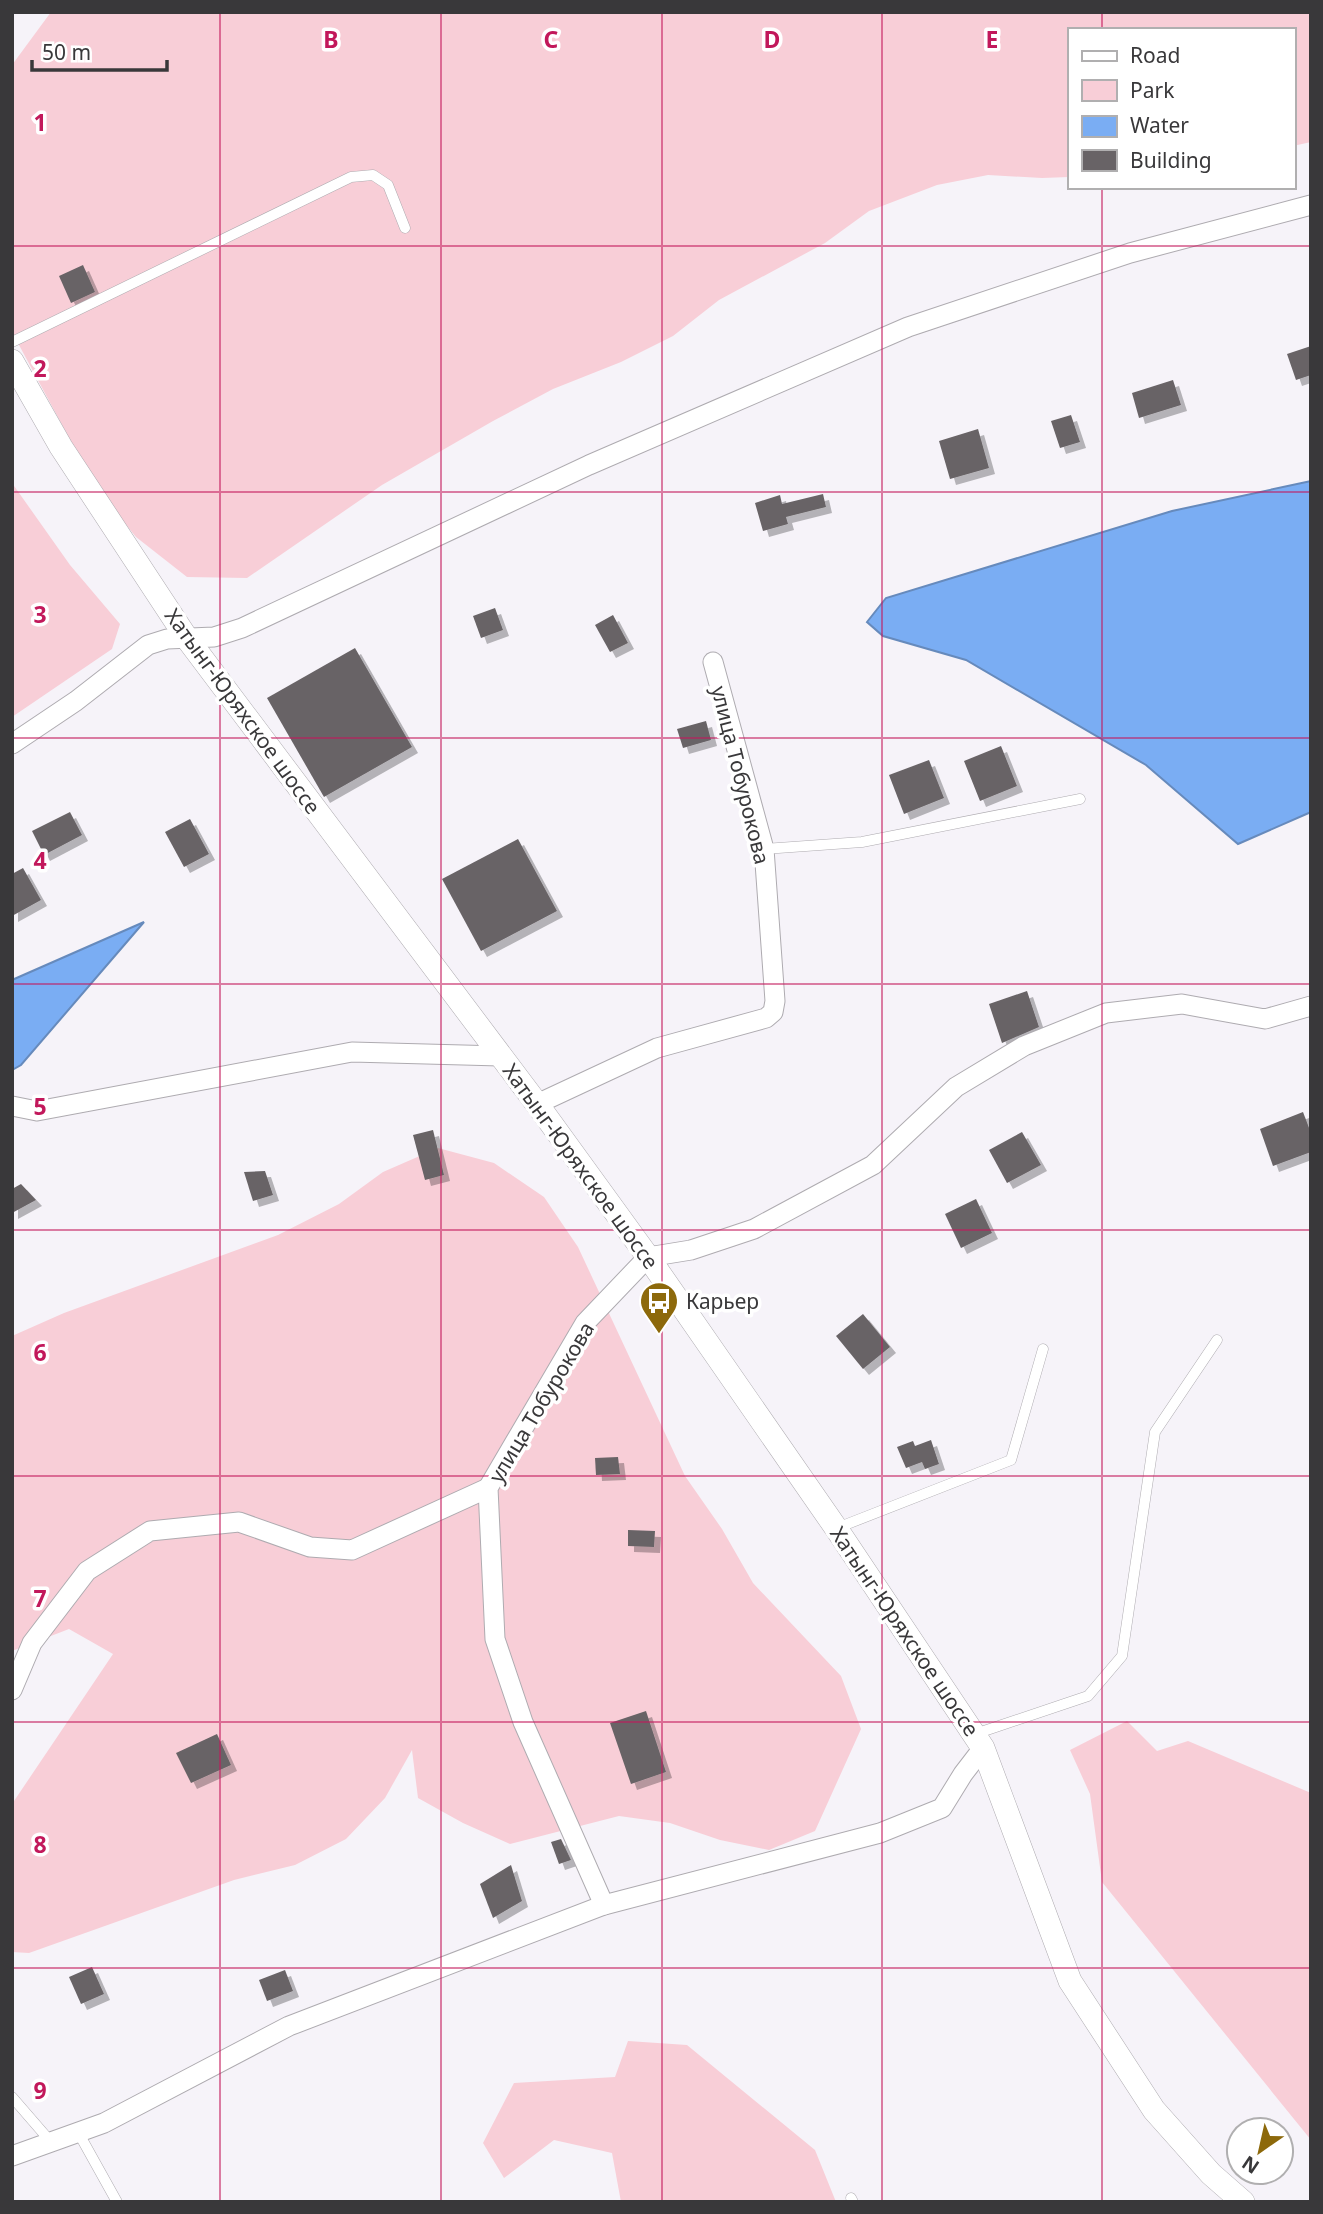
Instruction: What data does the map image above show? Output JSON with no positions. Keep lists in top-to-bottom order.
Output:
{
  "streets": {
    "street": ["Хатынг-Юряхское шоссе", "улица Тобурокова"]
  },
  "crossings": [
    ["Хатынг-Юряхское шоссе", "улица Тобурокова"]
  ],
  "places": {
    "bus stop": ["Карьер"]
  },
  "legend": [
    "Road",
    "Park",
    "Water",
    "Building"
  ],
  "scale_bar": "50 m",
  "north": "bottom left",
  "grid": {
    "columns": [
      "B",
      "C",
      "D",
      "E"
    ],
    "rows": [
      "1",
      "2",
      "3",
      "4",
      "5",
      "6",
      "7",
      "8",
      "9"
    ]
  }
}
